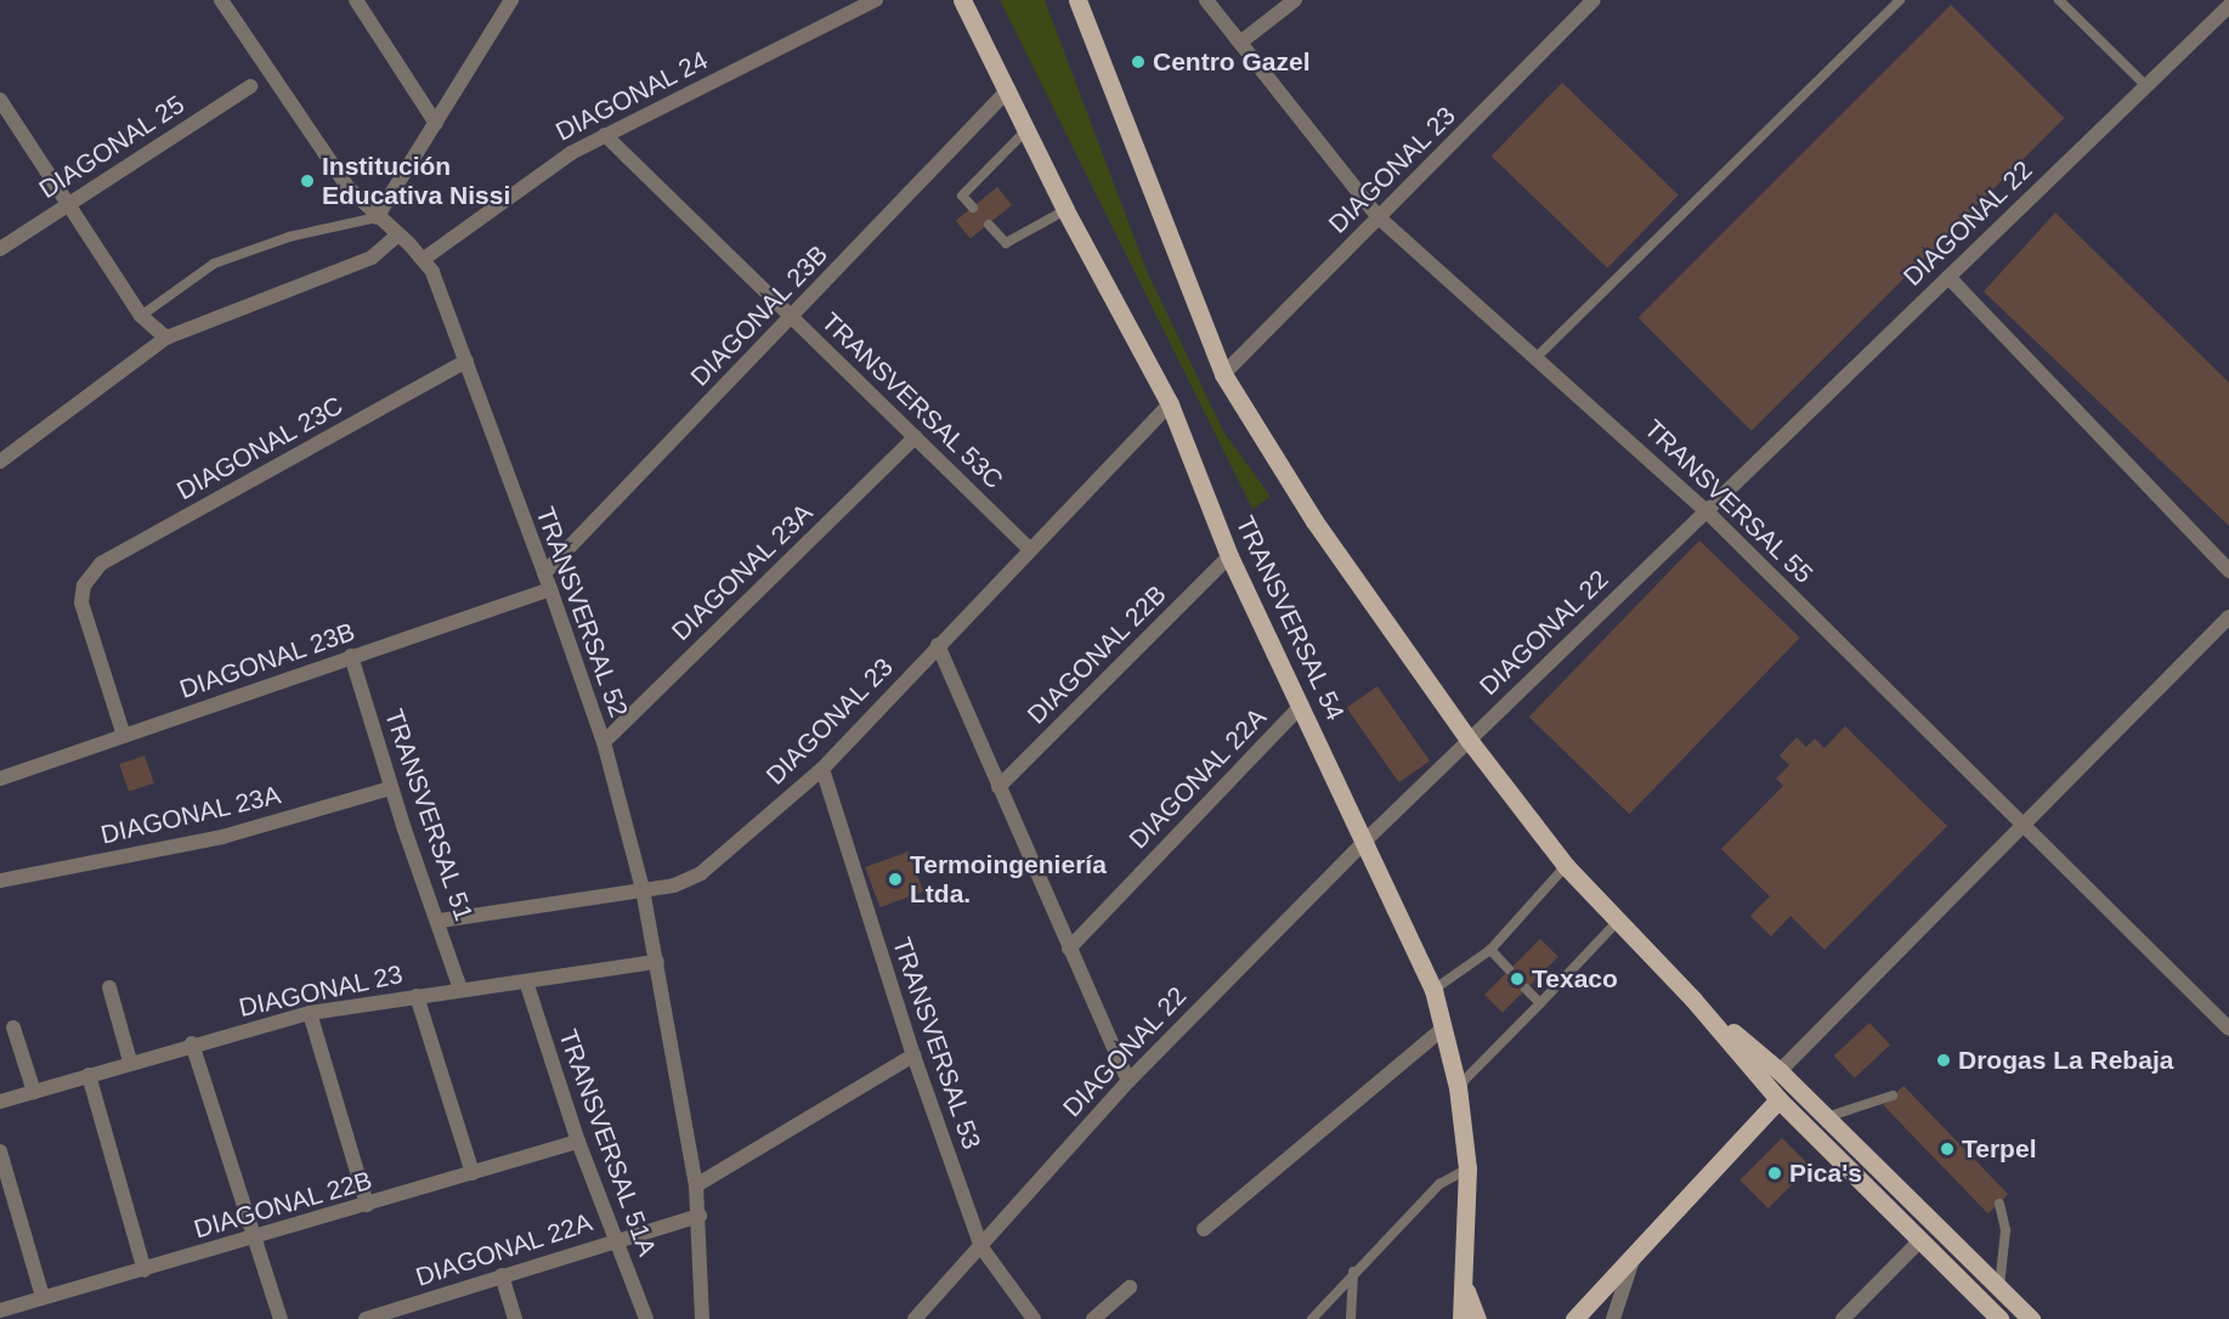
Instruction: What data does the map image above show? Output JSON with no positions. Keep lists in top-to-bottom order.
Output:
{
  "streets": {
    "main road": ["TRANSVERSAL 54"],
    "street": [
      "DIAGONAL 24",
      "DIAGONAL 25",
      "DIAGONAL 23",
      "DIAGONAL 22",
      "DIAGONAL 23B",
      "TRANSVERSAL 53C",
      "DIAGONAL 23C",
      "TRANSVERSAL 55",
      "DIAGONAL 23A",
      "TRANSVERSAL 52",
      "DIAGONAL 22B",
      "DIAGONAL 22A",
      "TRANSVERSAL 51",
      "TRANSVERSAL 53",
      "TRANSVERSAL 51A"
    ]
  },
  "crossings": [
    ["DIAGONAL 24", "TRANSVERSAL 53C"],
    ["DIAGONAL 24", "TRANSVERSAL 52"],
    ["DIAGONAL 23", "TRANSVERSAL 53C"],
    ["DIAGONAL 23", "TRANSVERSAL 55"],
    ["DIAGONAL 23", "TRANSVERSAL 52"],
    ["DIAGONAL 23", "TRANSVERSAL 54"],
    ["DIAGONAL 23", "TRANSVERSAL 51"],
    ["DIAGONAL 23", "TRANSVERSAL 53"],
    ["DIAGONAL 23", "TRANSVERSAL 51A"],
    ["DIAGONAL 22", "TRANSVERSAL 55"],
    ["DIAGONAL 22", "TRANSVERSAL 54"],
    ["DIAGONAL 22", "TRANSVERSAL 53"],
    ["DIAGONAL 23B", "TRANSVERSAL 53C"],
    ["DIAGONAL 23B", "DIAGONAL 23C"],
    ["DIAGONAL 23B", "TRANSVERSAL 52"],
    ["DIAGONAL 23B", "TRANSVERSAL 54"],
    ["DIAGONAL 23B", "TRANSVERSAL 51"],
    ["TRANSVERSAL 53C", "DIAGONAL 23A"],
    ["DIAGONAL 23C", "TRANSVERSAL 52"],
    ["DIAGONAL 23A", "TRANSVERSAL 52"],
    ["DIAGONAL 23A", "TRANSVERSAL 51"],
    ["TRANSVERSAL 52", "DIAGONAL 22A"],
    ["TRANSVERSAL 54", "DIAGONAL 22B"],
    ["TRANSVERSAL 54", "DIAGONAL 22A"],
    ["DIAGONAL 22B", "TRANSVERSAL 51A"],
    ["DIAGONAL 22A", "TRANSVERSAL 51A"]
  ],
  "places": [
    "Centro Gazel",
    "Institución Educativa Nissi",
    "Termoingeniería Ltda.",
    "Texaco",
    "Drogas La Rebaja",
    "Terpel",
    "Pica's"
  ]
}
